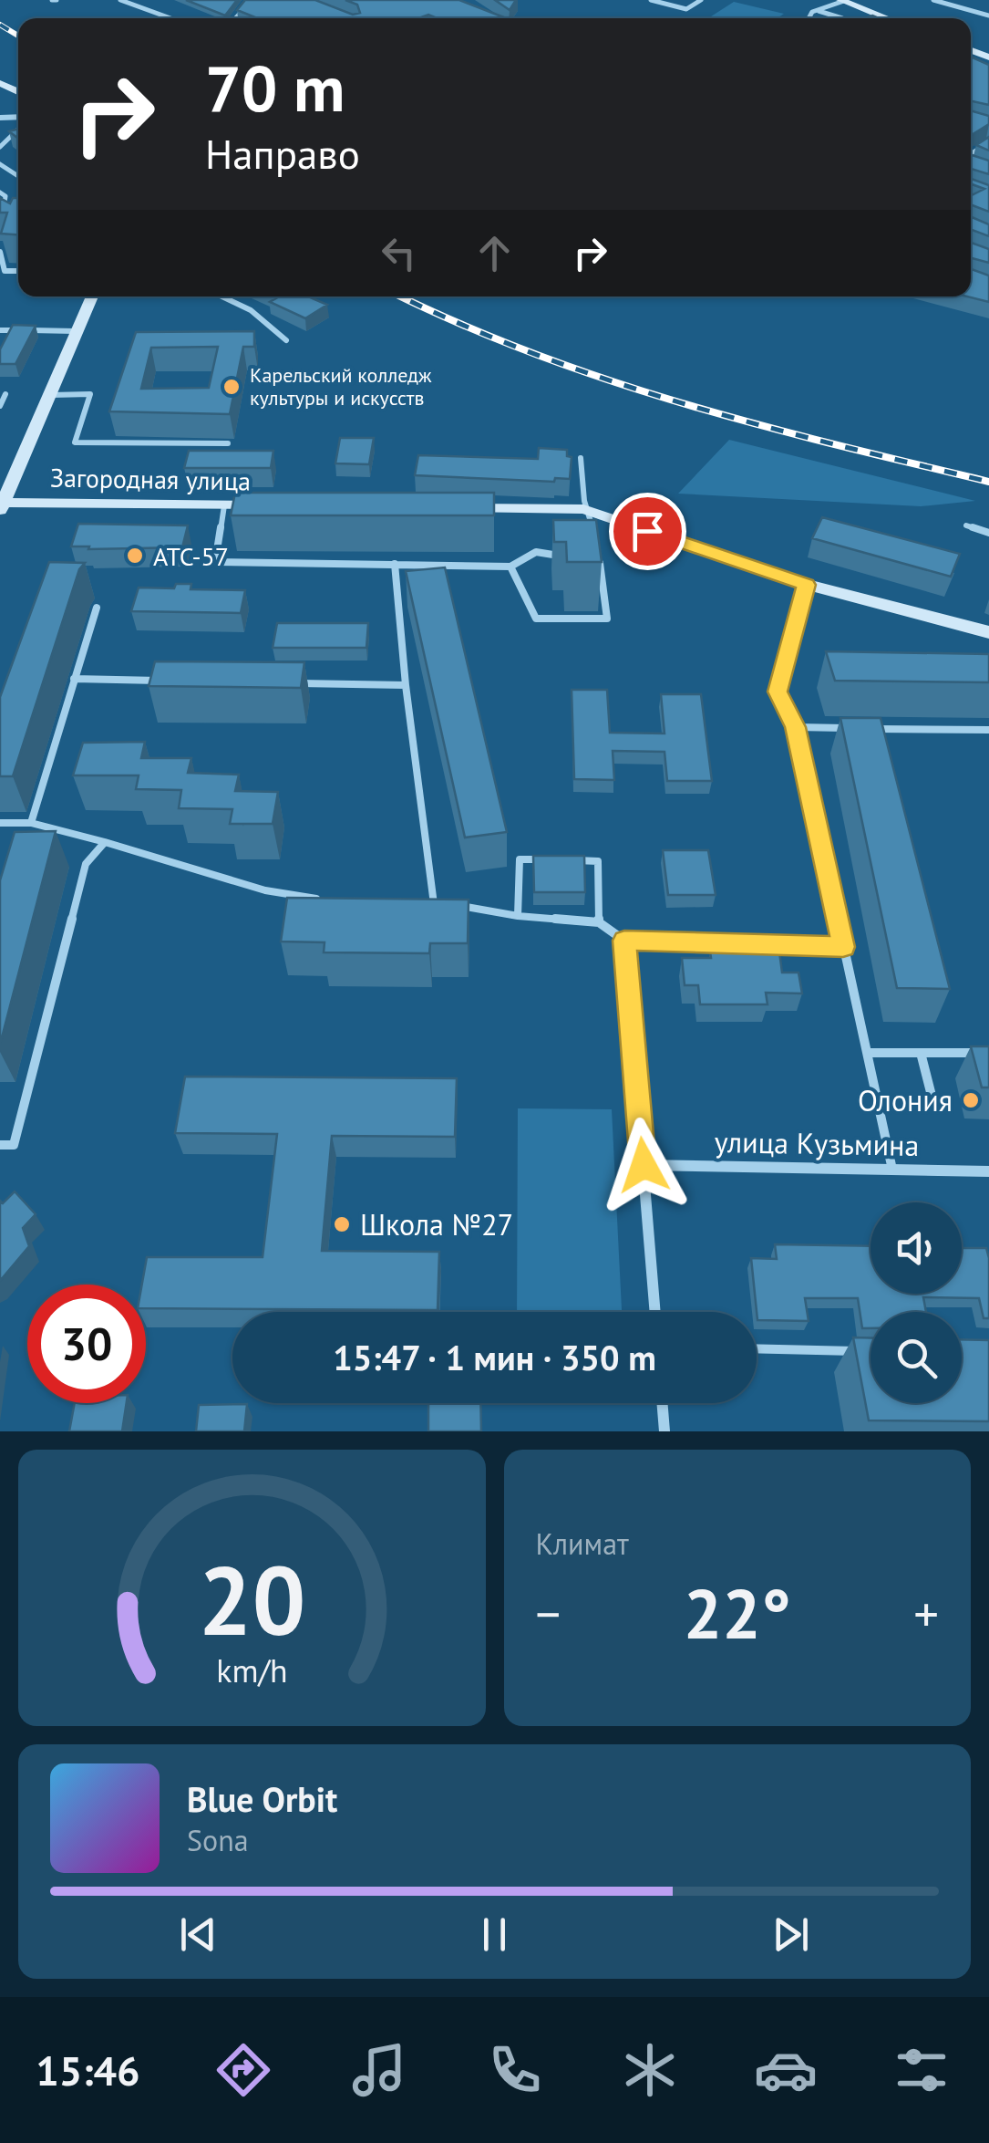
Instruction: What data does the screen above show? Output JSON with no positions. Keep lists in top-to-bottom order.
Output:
{
  "streets": {
    "street": ["Загородная улица", "улица Кузьмина"]
  },
  "places": [
    "Карельский колледж культуры и искусств",
    "АТС-57",
    "Олония",
    "Школа №27"
  ],
  "page": {
    "turn": ["70 m", "Направо"],
    "limit": "30",
    "trip": "15:47 · 1 мин · 350 m",
    "tile": "Климат",
    "heat": ["−", "22°", "+"],
    "song": ["Blue Orbit", "Sona"],
    "tabs": "15:46",
    "gauge": ["20", "km/h"]
  }
}
